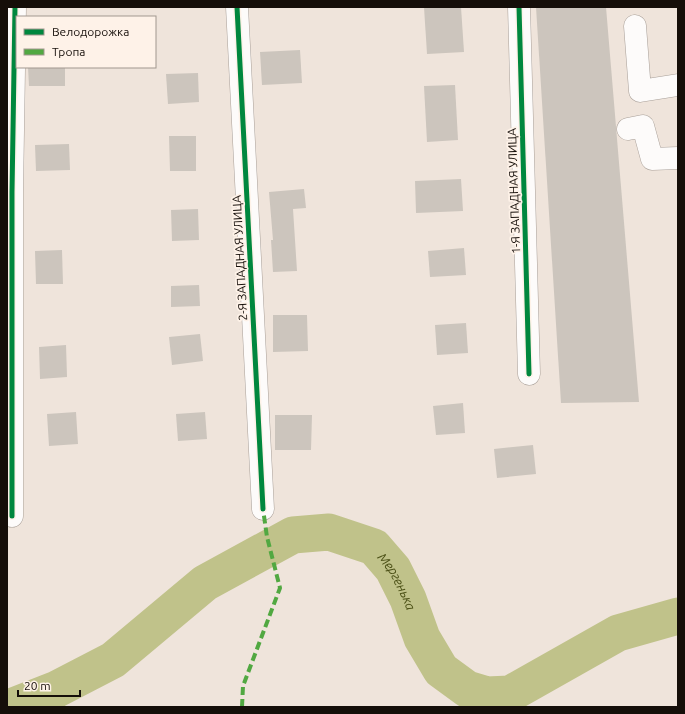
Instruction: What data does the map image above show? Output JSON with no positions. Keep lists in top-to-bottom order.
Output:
{
  "streets": {
    "street": ["1-Я ЗАПАДНАЯ УЛИЦА", "2-Я ЗАПАДНАЯ УЛИЦА"]
  },
  "water": ["Мергенька"],
  "legend": ["Велодорожка", "Тропа"],
  "scale_bar": "20 m"
}
